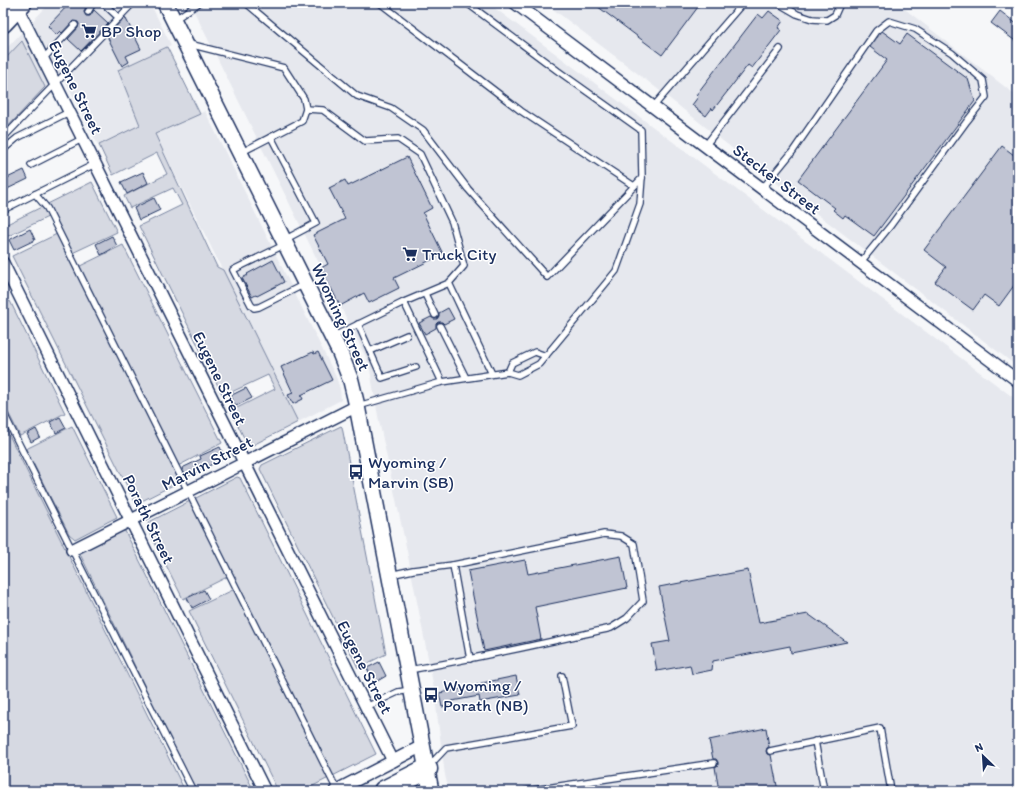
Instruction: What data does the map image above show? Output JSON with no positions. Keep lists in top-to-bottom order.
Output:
{
  "streets": {
    "main road": ["Wyoming Street"],
    "street": [
      "Eugene Street",
      "Stecker Street",
      "Marvin Street",
      "Porath Street"
    ]
  },
  "crossings": [
    ["Eugene Street", "Marvin Street"],
    ["Wyoming Street", "Marvin Street"],
    ["Marvin Street", "Porath Street"]
  ],
  "places": {
    "supermarket": ["BP Shop", "Truck City"],
    "bus stop": ["Wyoming / Marvin (SB)", "Wyoming / Porath (NB)"]
  },
  "north": "top left"
}
